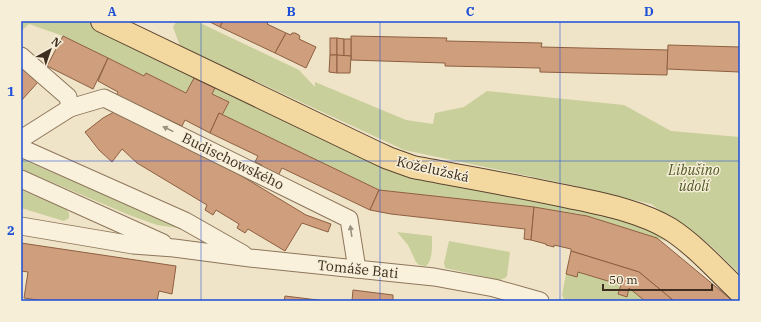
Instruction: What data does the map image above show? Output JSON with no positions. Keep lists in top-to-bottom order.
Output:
{
  "streets": {
    "main road": ["Koželužská"],
    "street": ["Budischowského", "Tomáše Bati"]
  },
  "crossings": [
    ["Budischowského", "Tomáše Bati"]
  ],
  "parks": ["Libušino údolí"],
  "scale_bar": "50 m",
  "north": "top right",
  "grid": {
    "columns": [
      "A",
      "B",
      "C",
      "D"
    ],
    "rows": ["1", "2"]
  }
}
